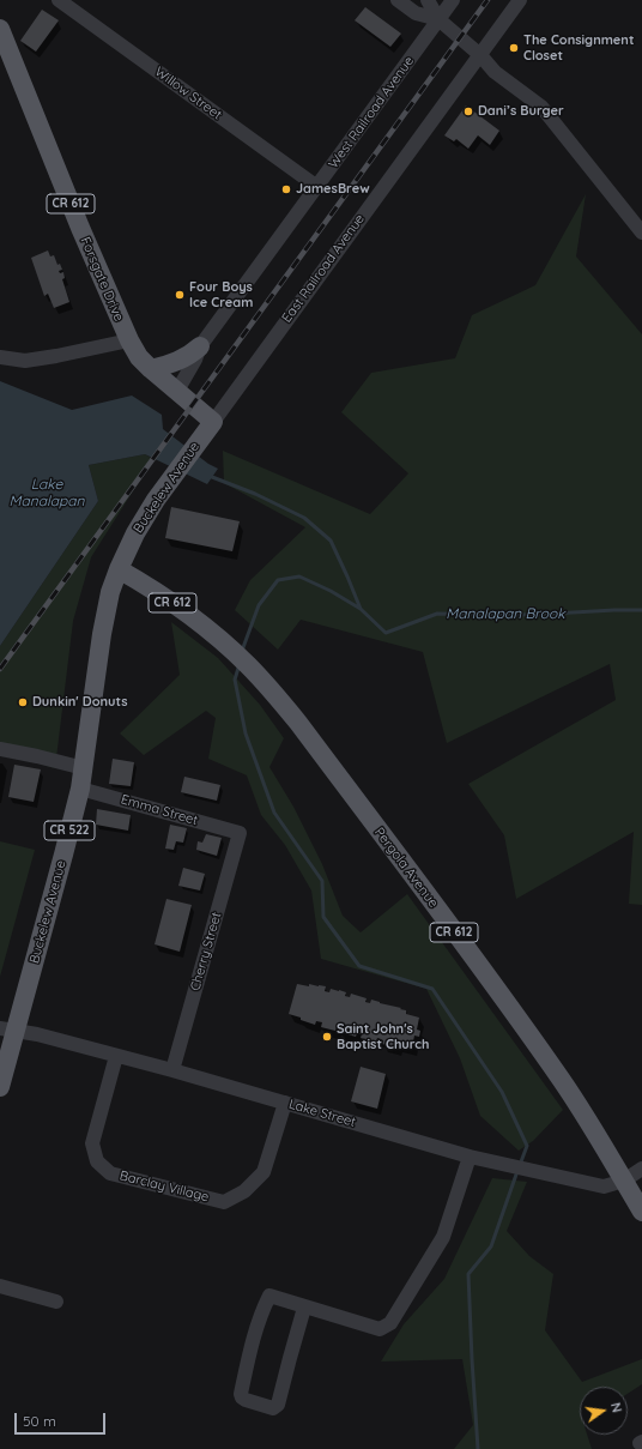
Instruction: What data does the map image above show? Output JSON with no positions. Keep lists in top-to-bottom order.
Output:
{
  "streets": {
    "main road": [
      "CR 612",
      "Forsgate Drive",
      "Buckelew Avenue",
      "CR 522",
      "Pergola Avenue"
    ],
    "street": [
      "Willow Street",
      "West Railroad Avenue",
      "East Railroad Avenue",
      "Emma Street",
      "Cherry Street",
      "Lake Street",
      "Barclay Village"
    ]
  },
  "crossings": [
    ["Willow Street", "West Railroad Avenue"],
    ["West Railroad Avenue", "Forsgate Drive"],
    ["East Railroad Avenue", "Forsgate Drive"],
    ["East Railroad Avenue", "Buckelew Avenue"],
    ["Forsgate Drive", "Buckelew Avenue"],
    ["Buckelew Avenue", "Emma Street"],
    ["Buckelew Avenue", "Pergola Avenue"],
    ["Buckelew Avenue", "Lake Street"],
    ["Emma Street", "Cherry Street"],
    ["Pergola Avenue", "Lake Street"],
    ["Cherry Street", "Lake Street"],
    ["Lake Street", "Barclay Village"]
  ],
  "water": ["Lake Manalapan", "Manalapan Brook"],
  "places": [
    "The Consignment Closet",
    "Dani’s Burger",
    "JamesBrew",
    "Four Boys Ice Cream",
    "Dunkin' Donuts",
    "Saint John's Baptist Church"
  ],
  "scale_bar": "50 m",
  "north": "right"
}
